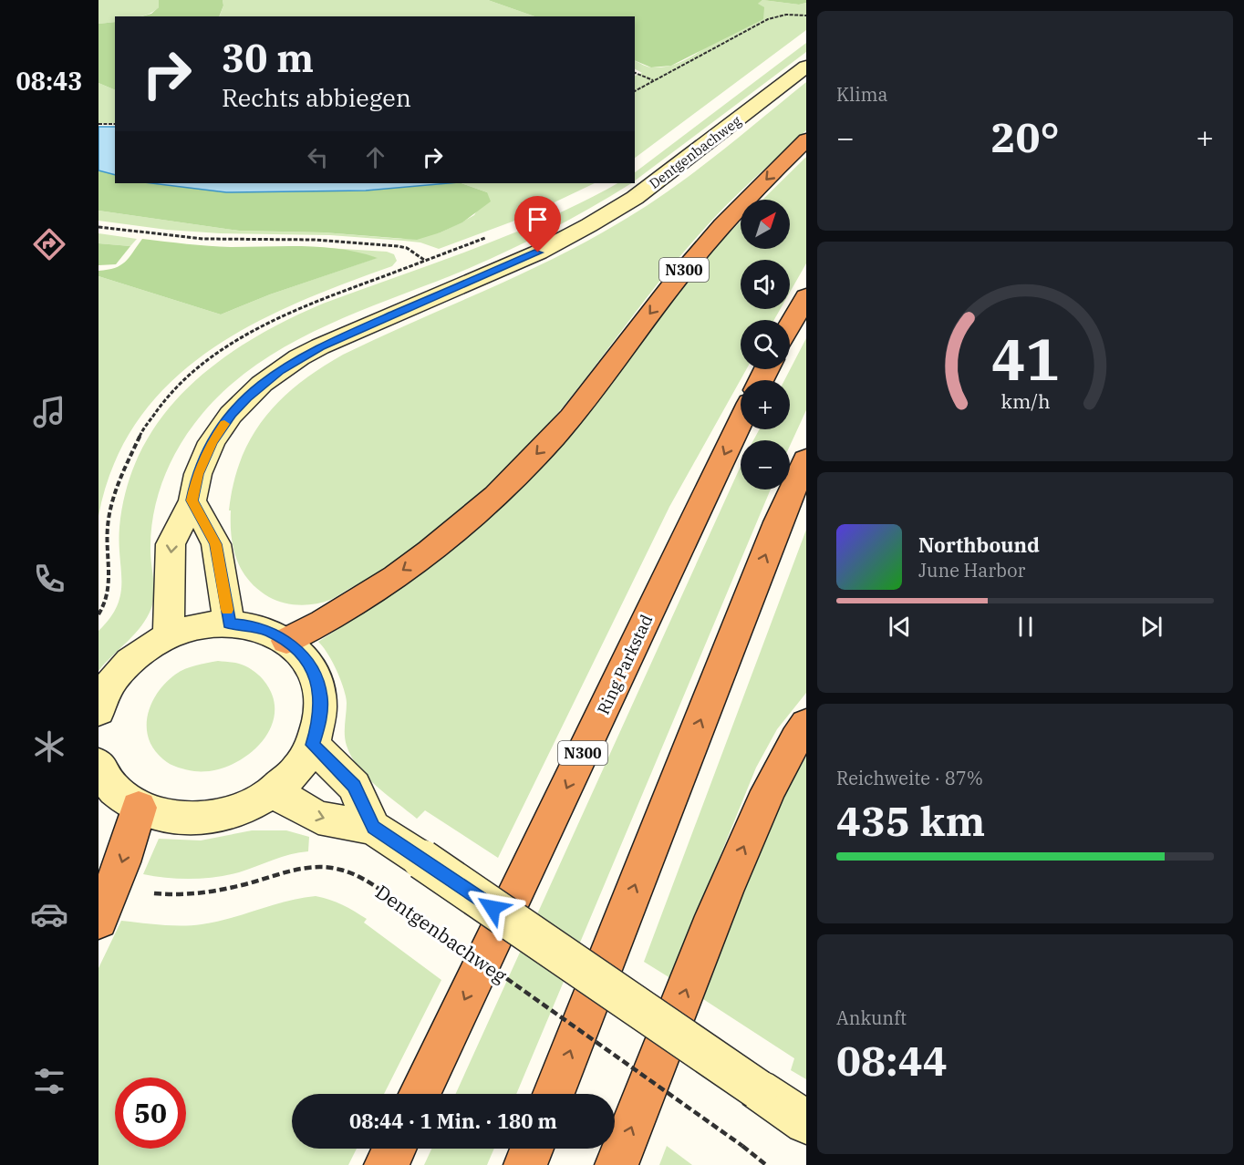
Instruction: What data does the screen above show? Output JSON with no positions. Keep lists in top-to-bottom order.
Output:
{
  "streets": {
    "highway": ["N300", "Ring Parkstad"],
    "street": ["Dentgenbachweg"]
  },
  "north": "top right",
  "page": {
    "tabs": "08:43",
    "tile": [
      "Klima",
      ["Reichweite · 87%", "435 km"],
      ["Ankunft", "08:44"]
    ],
    "turn": ["30 m", "Rechts abbiegen"],
    "heat": ["−", "20°", "+"],
    "map_buttons": ["+", "−"],
    "song": ["Northbound", "June Harbor"],
    "limit": "50",
    "trip": "08:44 · 1 Min. · 180 m",
    "gauge": ["41", "km/h"]
  }
}
